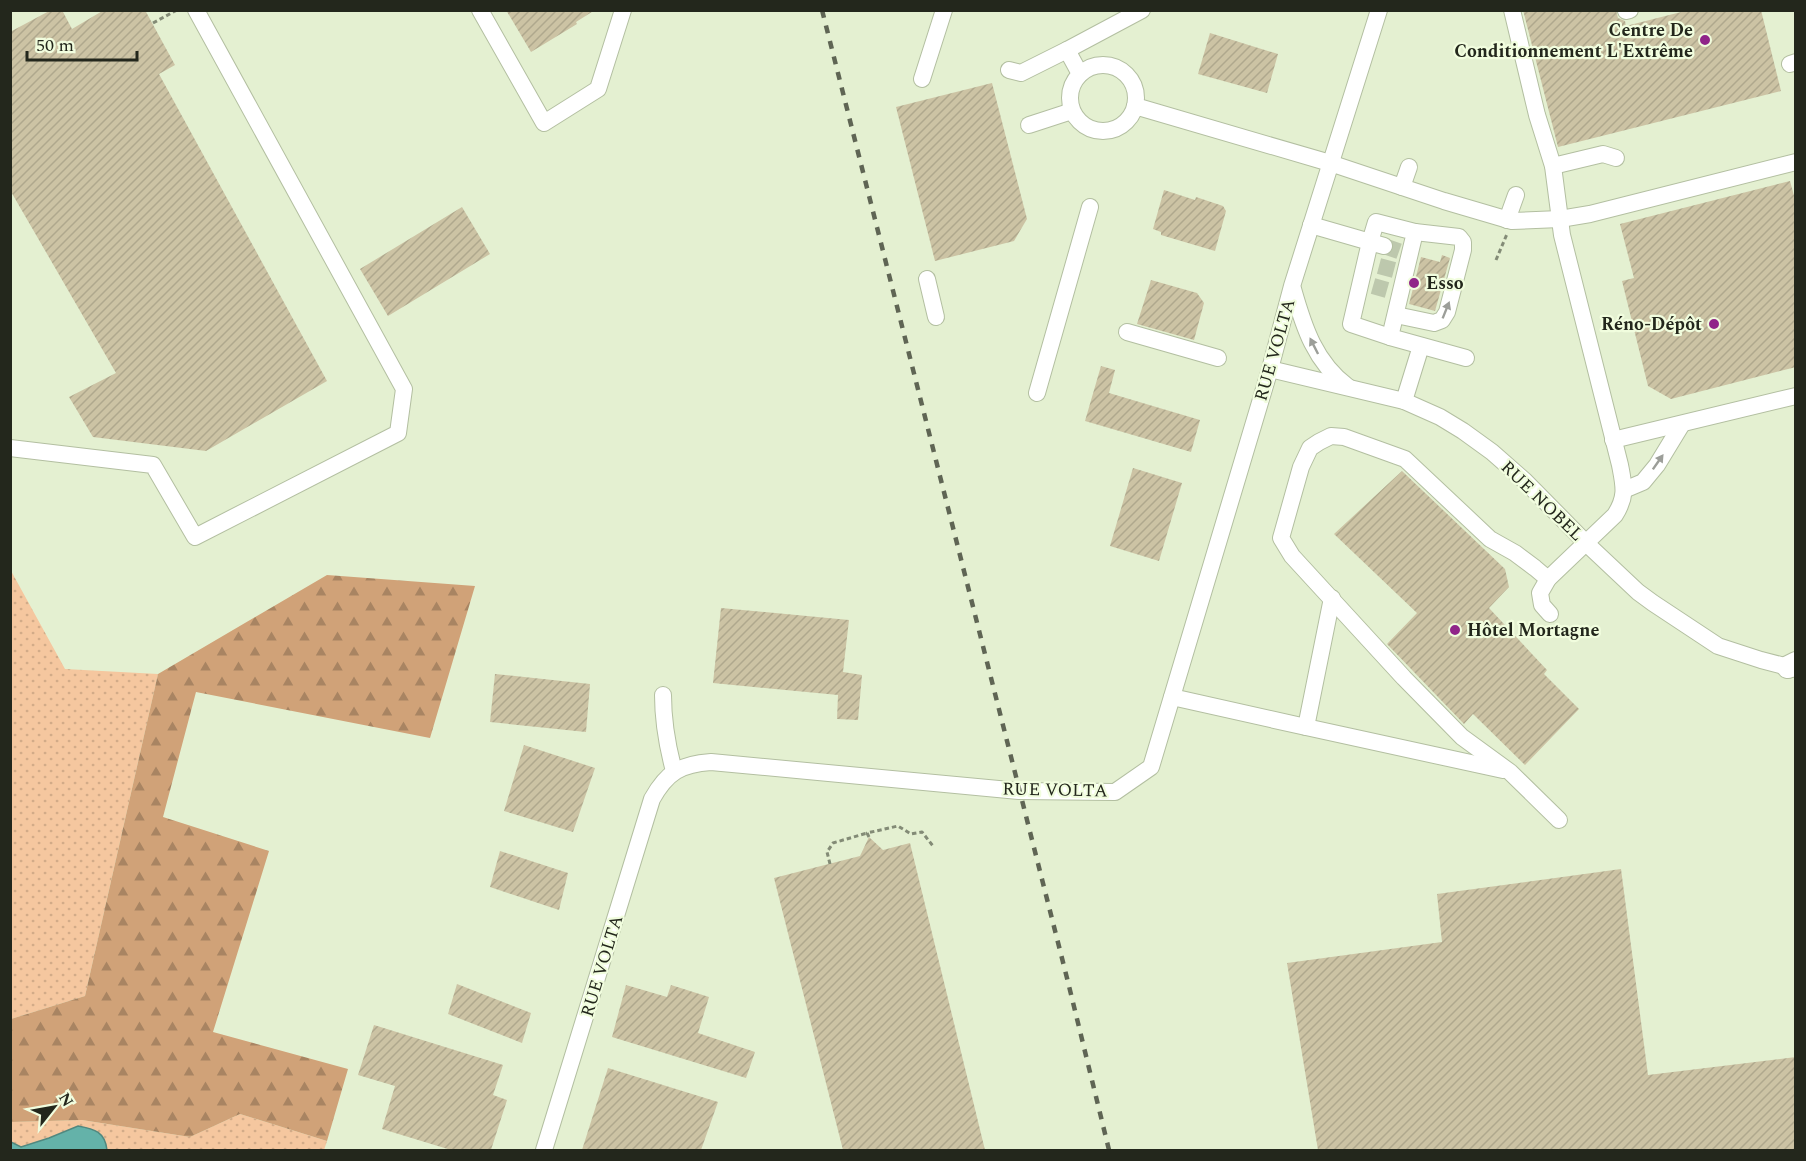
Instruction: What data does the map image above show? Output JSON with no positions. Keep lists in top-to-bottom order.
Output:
{
  "streets": {
    "street": ["RUE VOLTA", "RUE NOBEL"]
  },
  "crossings": [
    ["RUE VOLTA", "RUE NOBEL"]
  ],
  "places": [
    "Centre De Conditionnement L'Extrême",
    "Esso",
    "Réno-Dépôt",
    "Hôtel Mortagne"
  ],
  "scale_bar": "50 m",
  "north": "top right"
}
